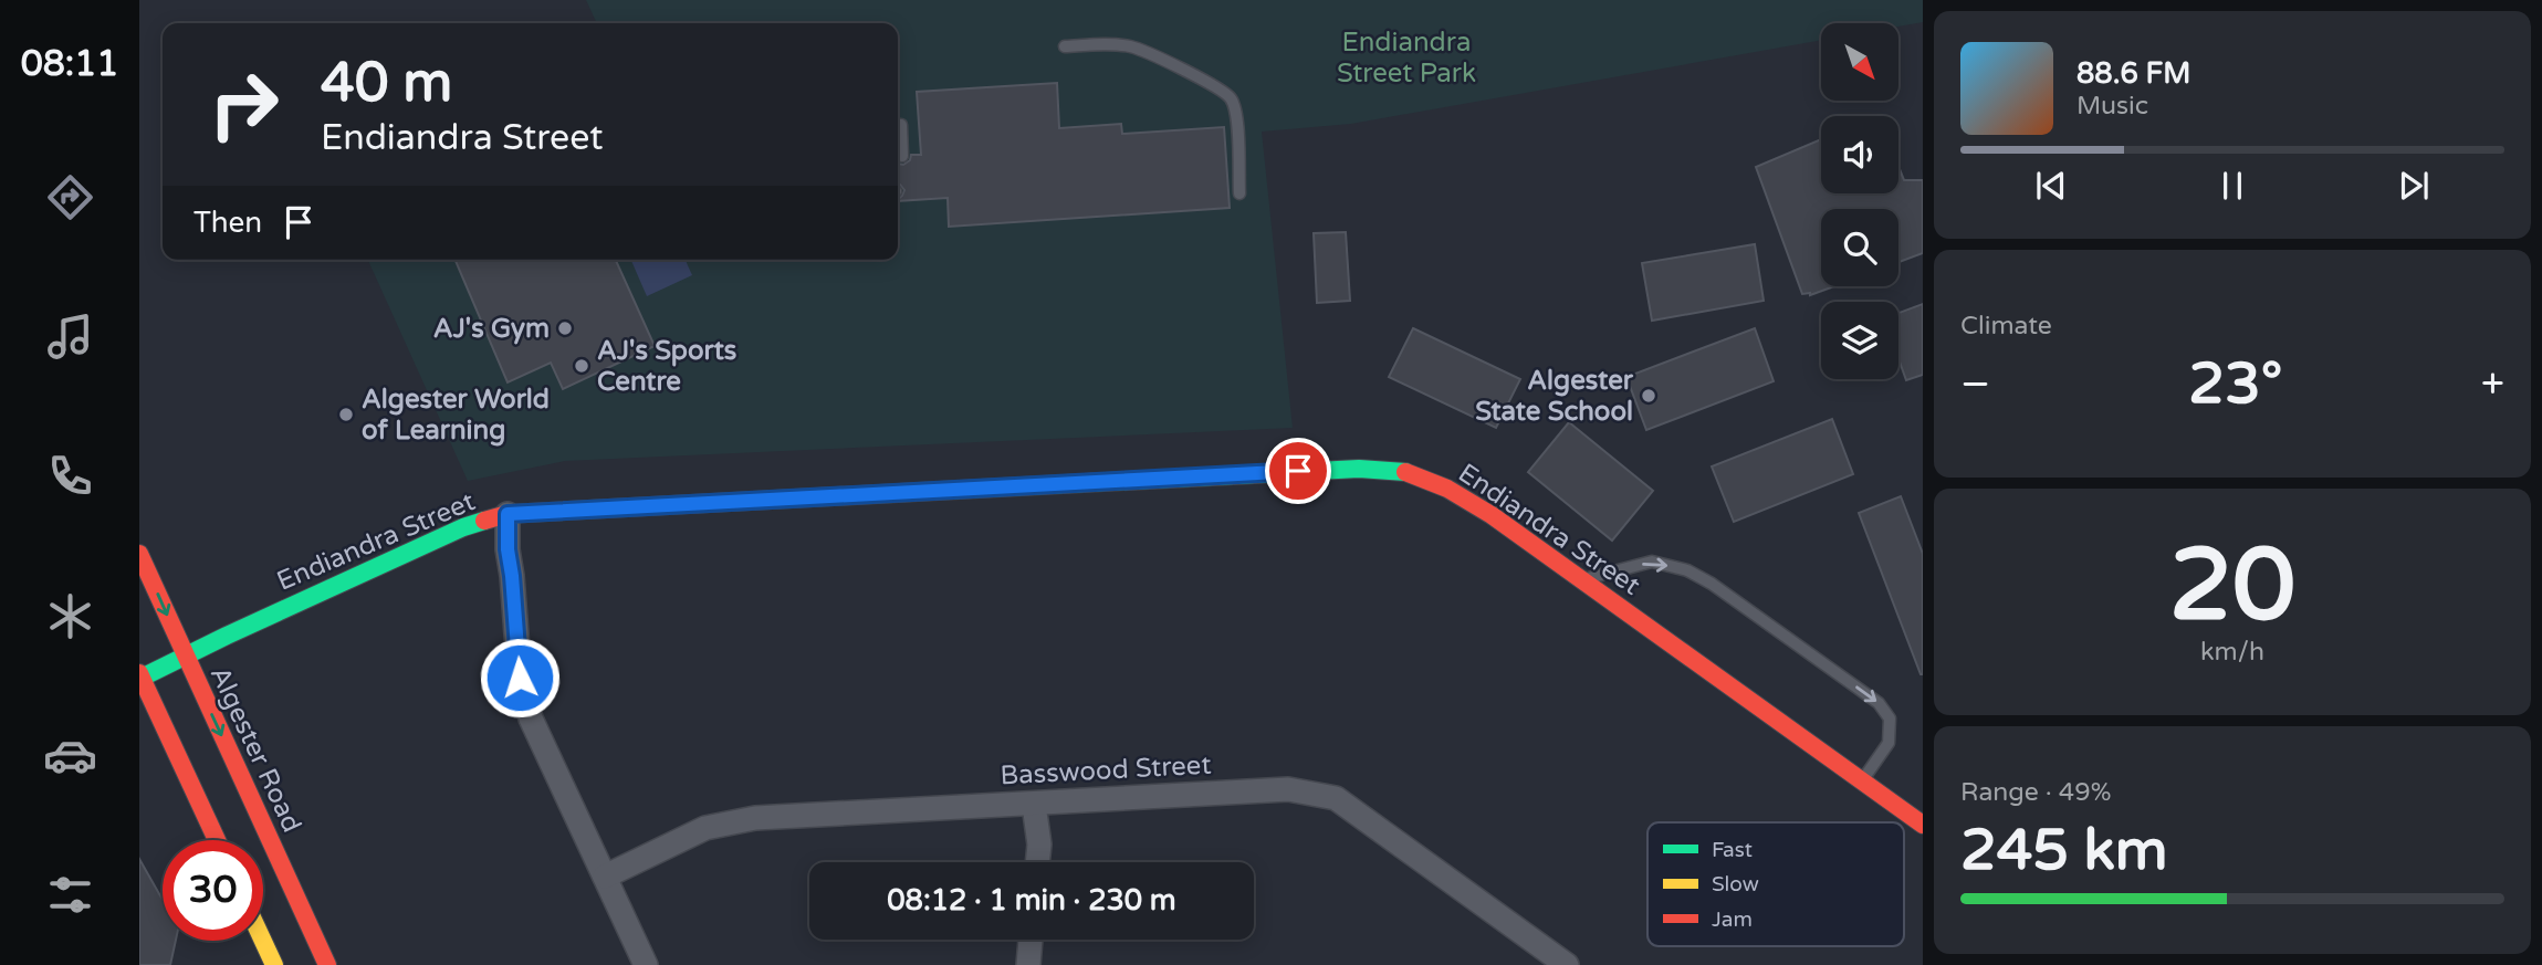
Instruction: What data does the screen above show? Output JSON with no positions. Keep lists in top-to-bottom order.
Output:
{
  "streets": {
    "street": ["Endiandra Street", "Algester Road", "Basswood Street"]
  },
  "crossings": [
    ["Endiandra Street", "Algester Road"]
  ],
  "parks": ["Endiandra Street Park"],
  "places": [
    "AJ's Gym",
    "AJ's Sports Centre",
    "Algester State School",
    "Algester World of Learning"
  ],
  "legend": ["Fast", "Slow", "Jam"],
  "north": "bottom right",
  "page": {
    "tabs": "08:11",
    "turn": ["40 m", "Endiandra Street"],
    "song": ["88.6 FM", "Music"],
    "then": "Then",
    "tile": [
      "Climate",
      ["20", "km/h"],
      ["Range · 49%", "245 km"]
    ],
    "heat": ["−", "23°", "+"],
    "limit": "30",
    "trip": "08:12 · 1 min · 230 m"
  }
}
